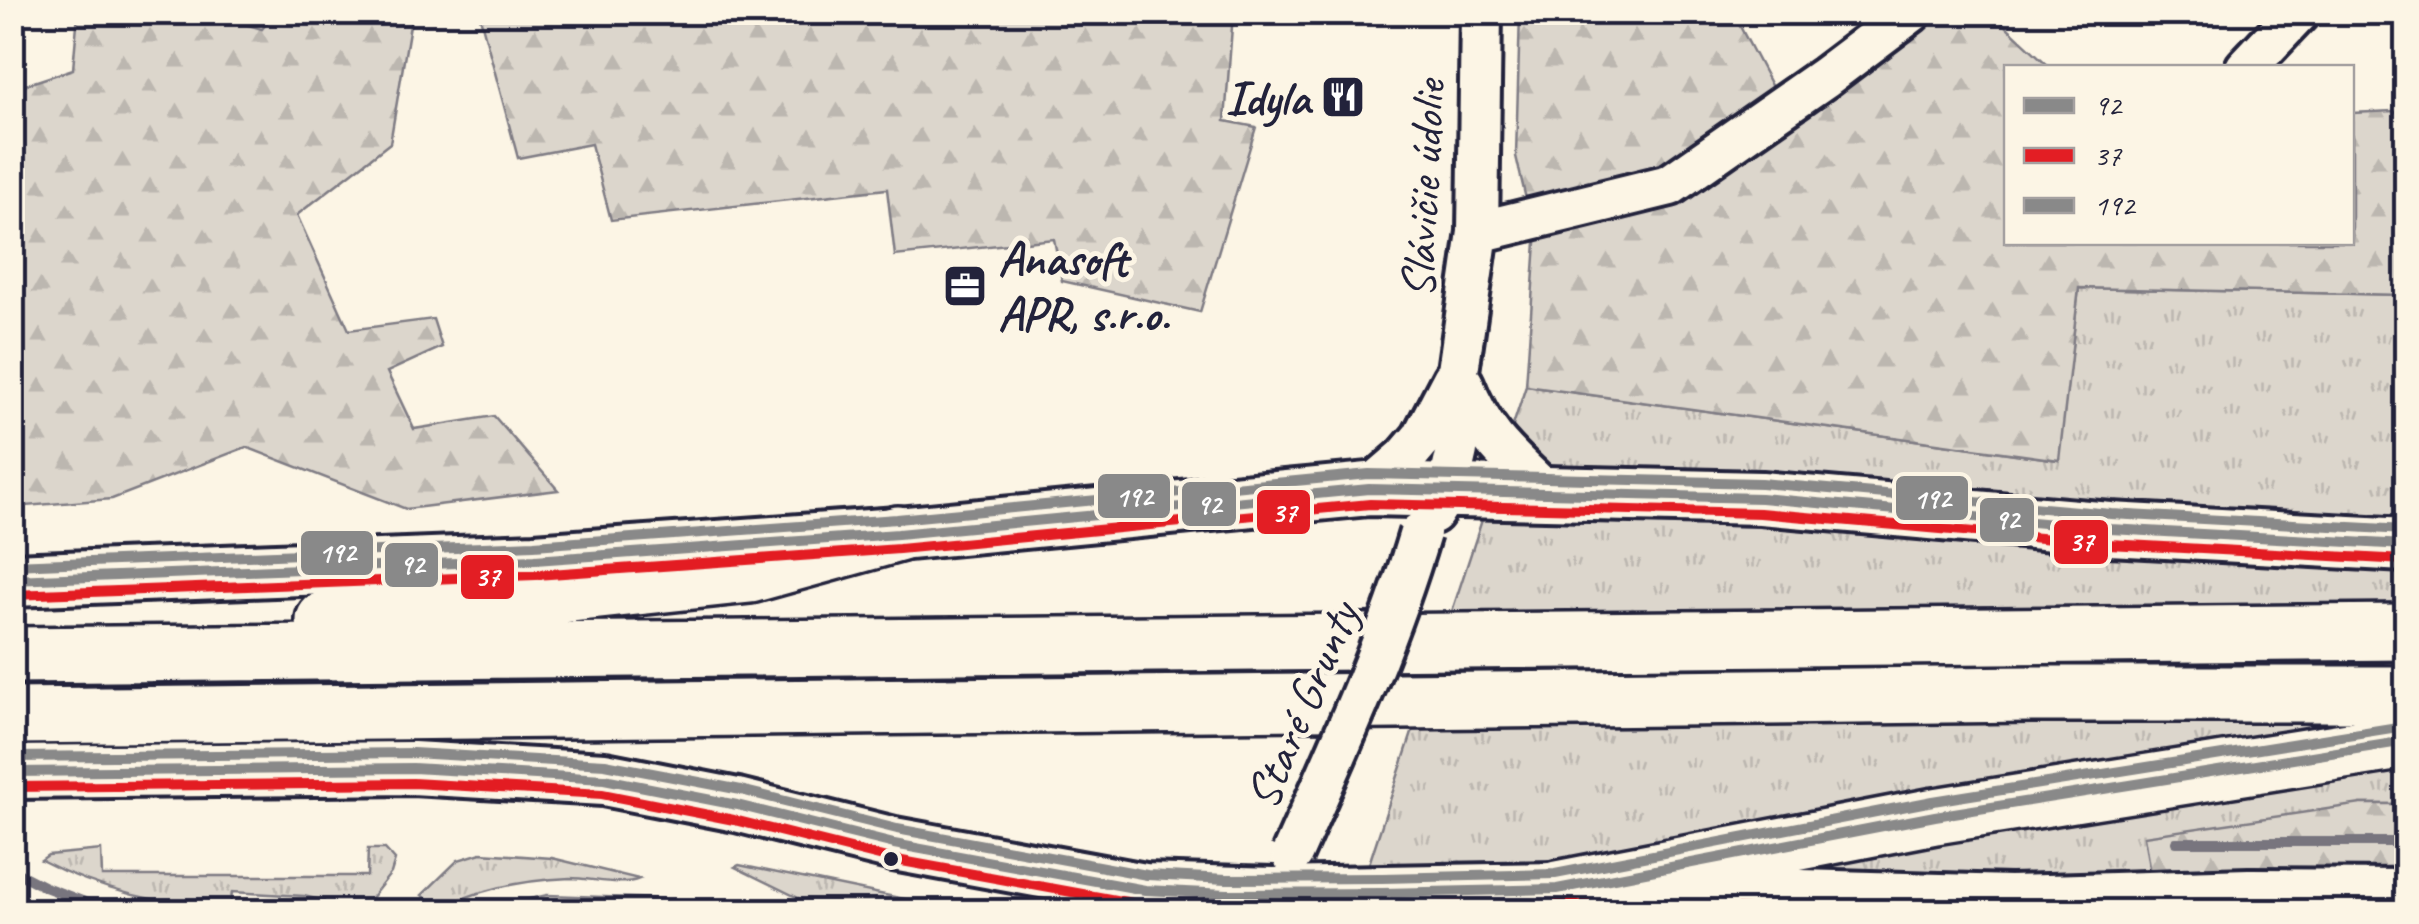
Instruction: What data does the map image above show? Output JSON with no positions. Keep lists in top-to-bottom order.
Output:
{
  "streets": {
    "street": ["Slávičie údolie", "Staré Grunty"]
  },
  "crossings": [
    ["Slávičie údolie", "Staré Grunty"]
  ],
  "places": {
    "restaurant": ["Idyla"],
    "office": ["Anasoft APR, s.r.o."]
  },
  "lines": ["transit line 192", "transit line 92", "transit line 37"],
  "legend": ["92", "37", "192"]
}
